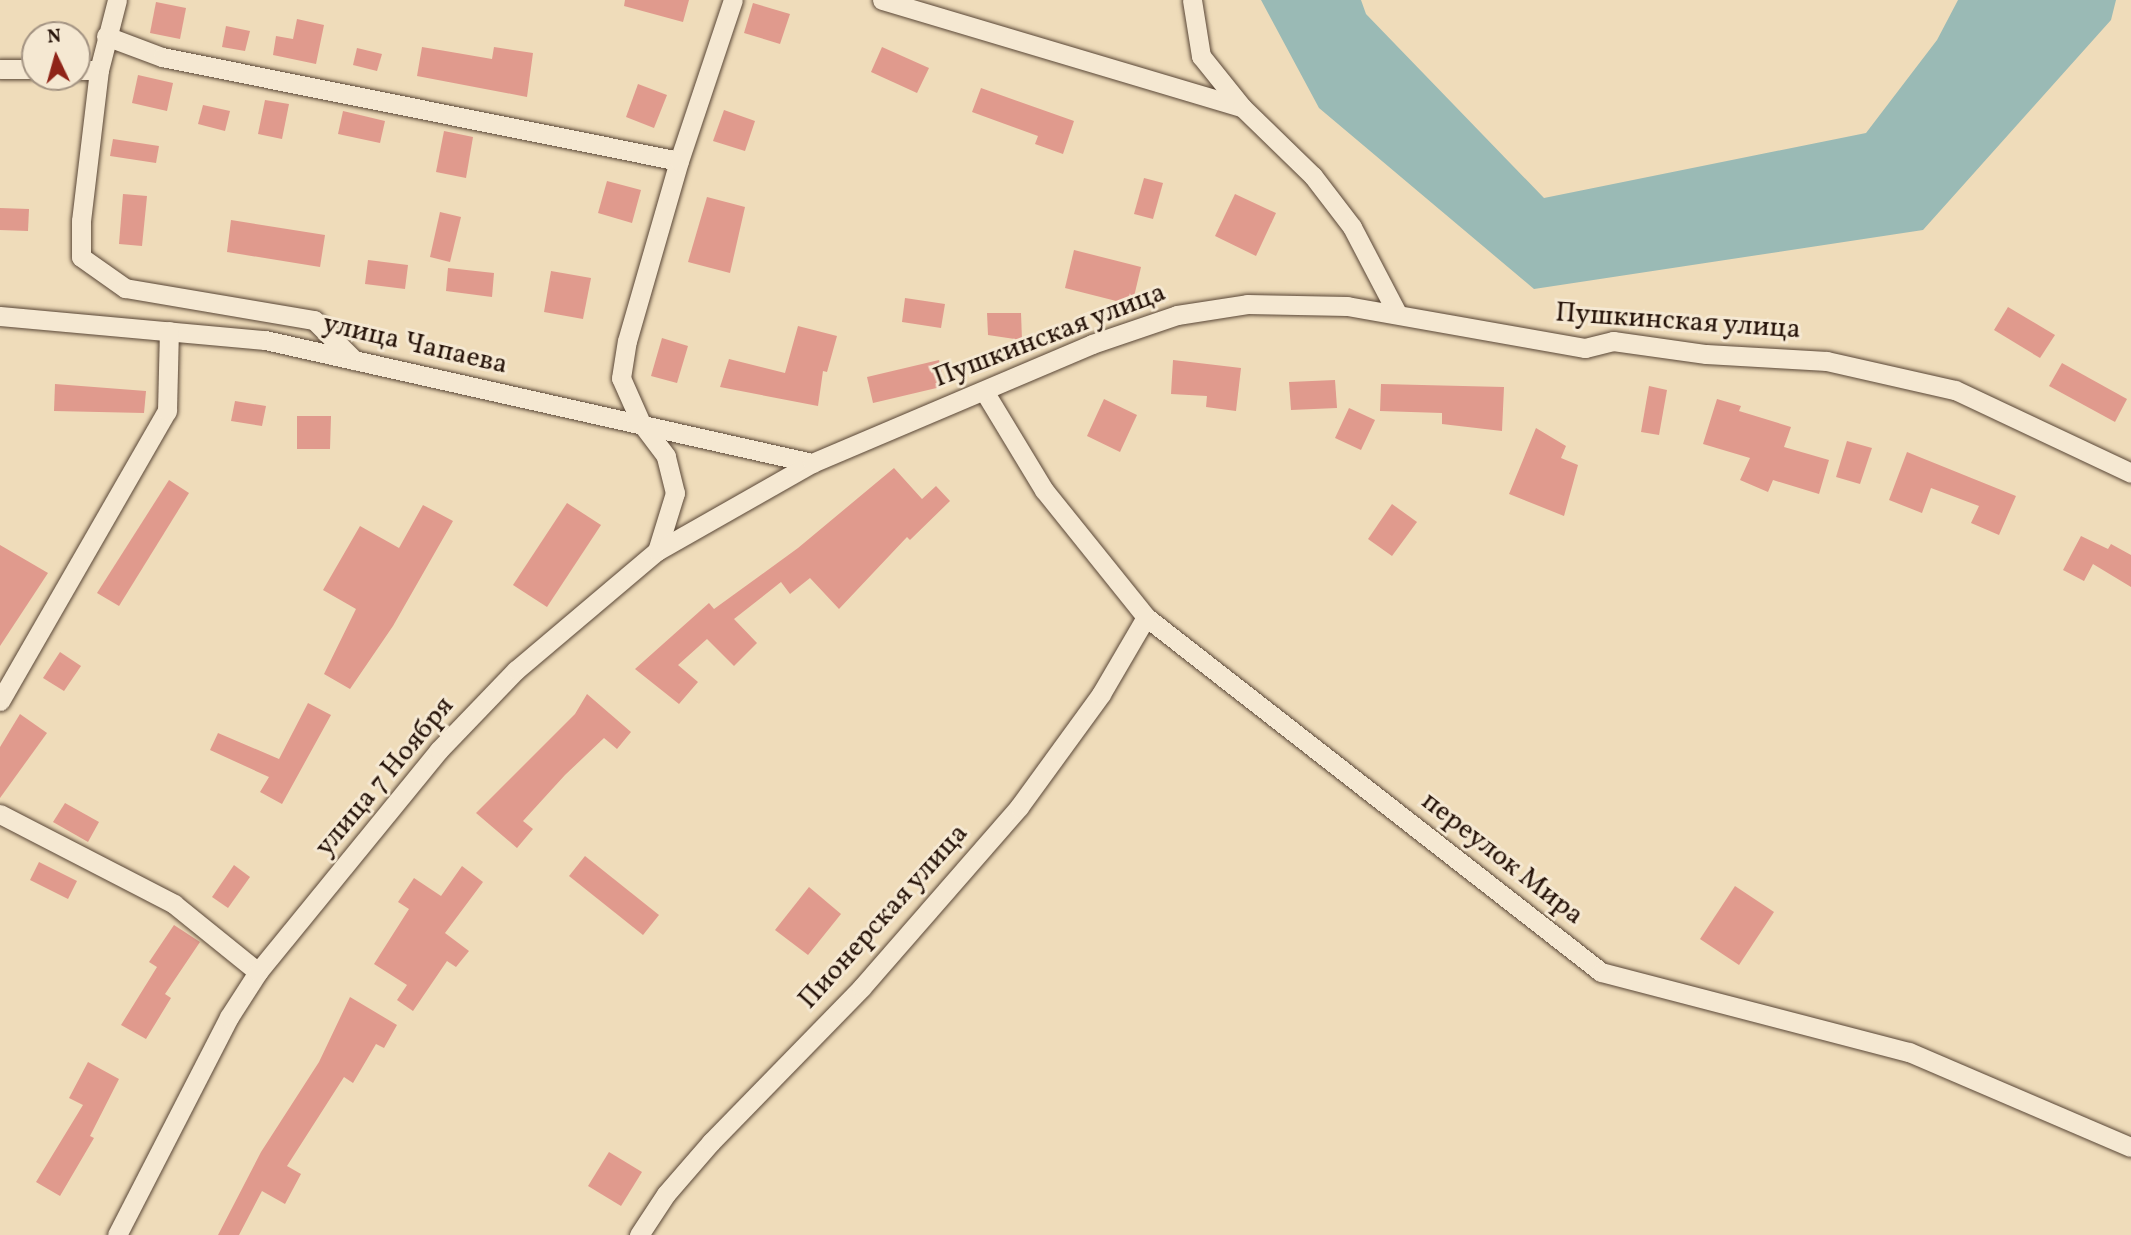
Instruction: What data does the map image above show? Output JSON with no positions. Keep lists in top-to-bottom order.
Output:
{
  "streets": {
    "street": [
      "Пушкинская улица",
      "улица Чапаева",
      "улица 7 Ноября",
      "переулок Мира",
      "Пионерская улица"
    ]
  },
  "crossings": [
    ["Пушкинская улица", "улица Чапаева"],
    ["Пушкинская улица", "улица 7 Ноября"],
    ["Пушкинская улица", "переулок Мира"],
    ["улица Чапаева", "улица 7 Ноября"],
    ["переулок Мира", "Пионерская улица"]
  ],
  "north": "top"
}
